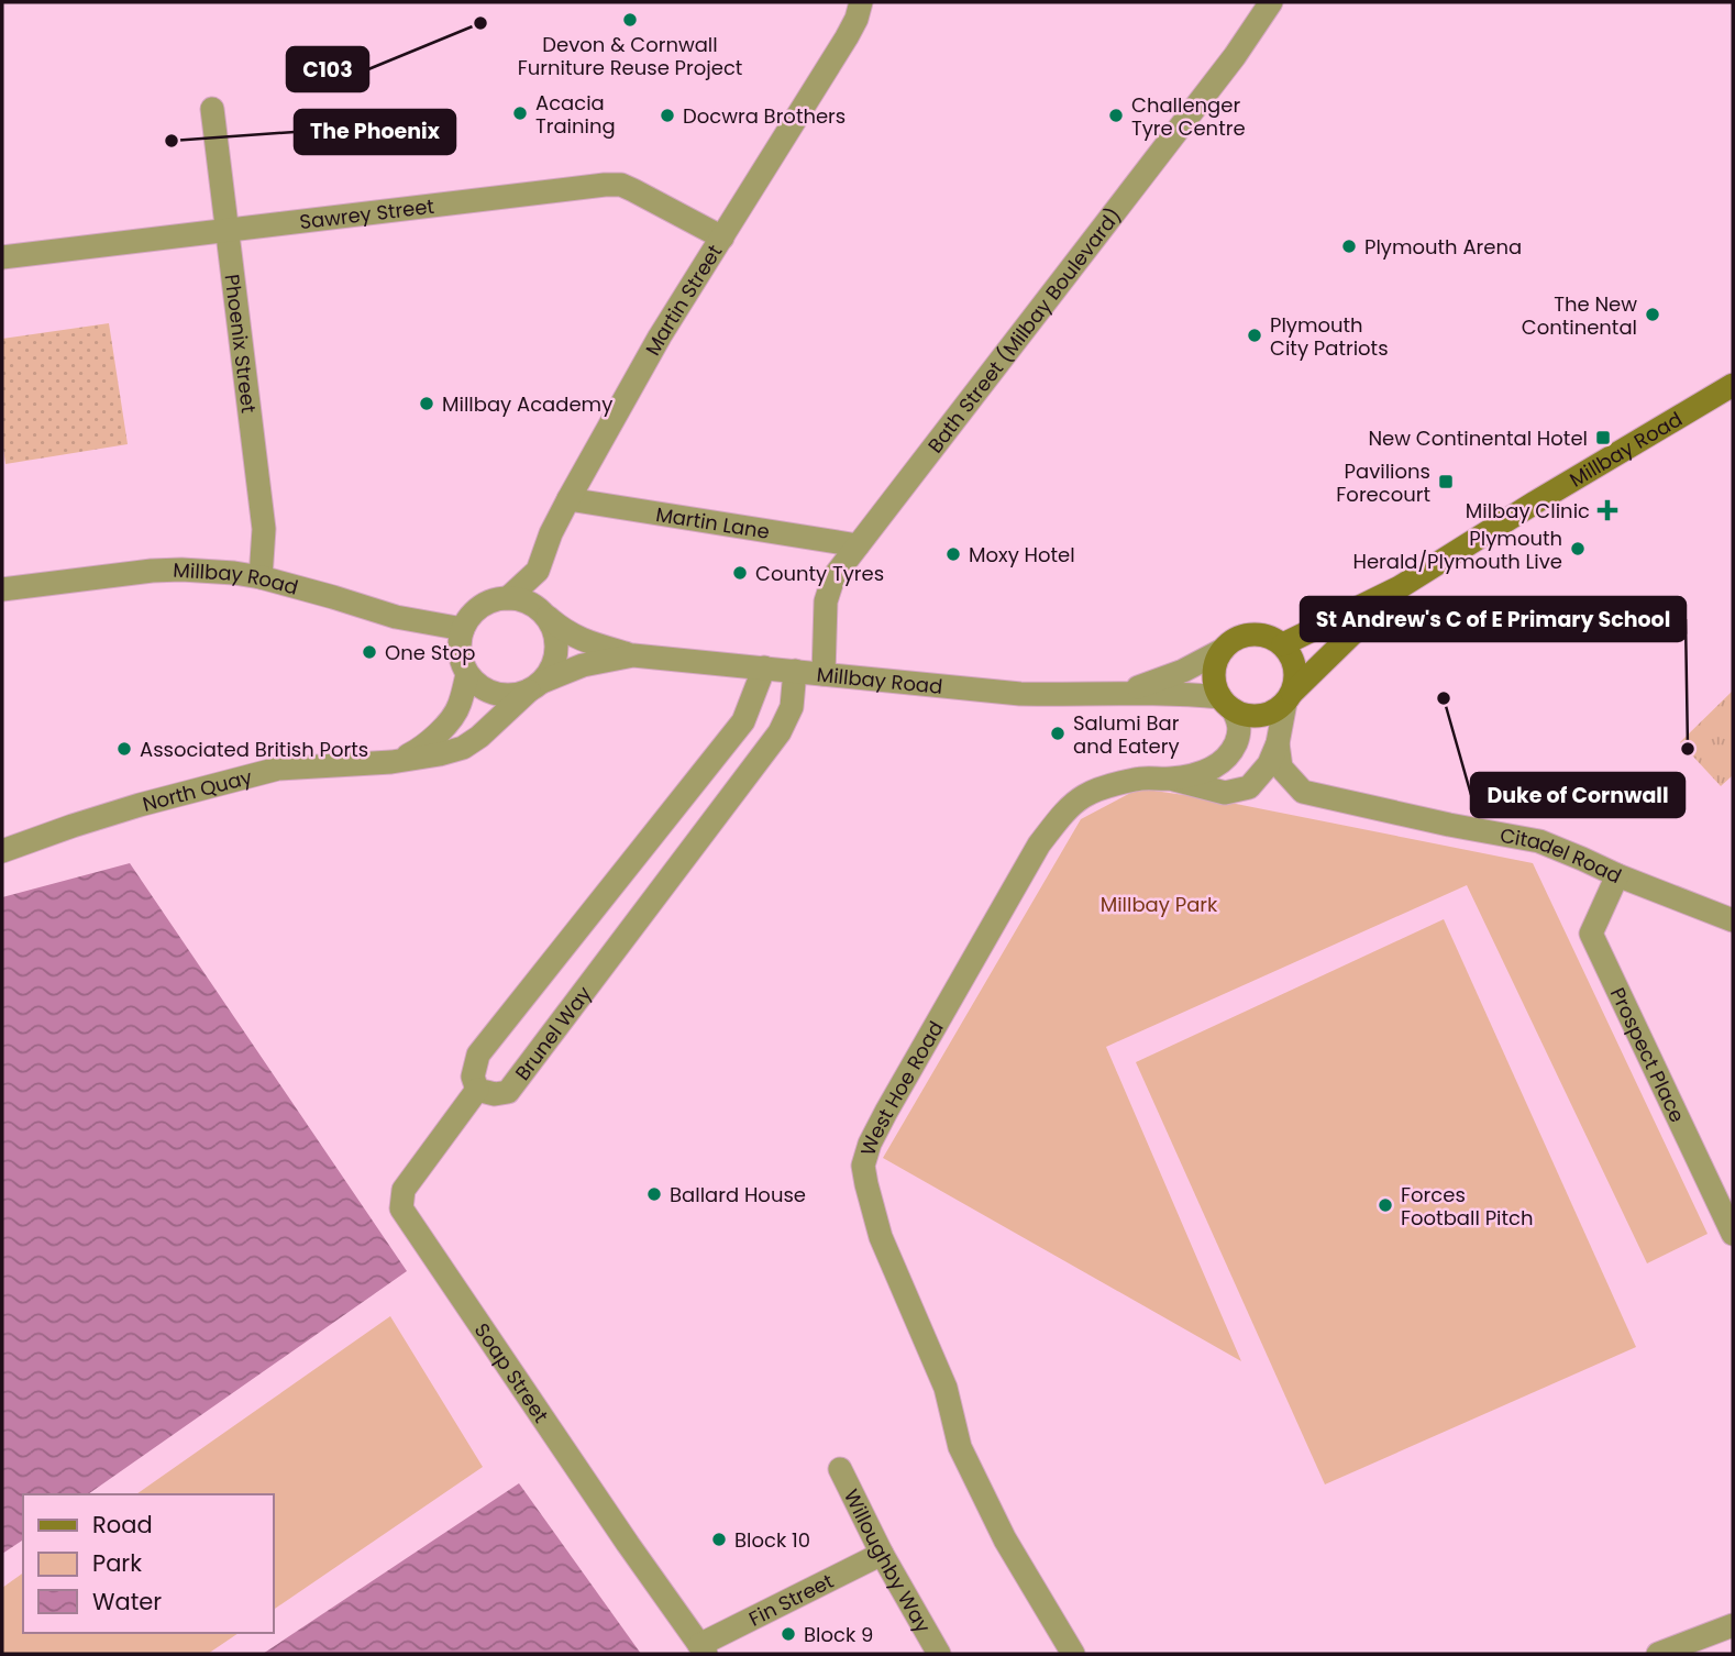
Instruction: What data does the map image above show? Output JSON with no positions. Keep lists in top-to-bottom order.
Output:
{
  "streets": {
    "main road": ["Millbay Road"],
    "street": [
      "Sawrey Street",
      "Martin Street",
      "Bath Street (Milbay Boulevard)",
      "Phoenix Street",
      "Martin Lane",
      "North Quay",
      "Citadel Road",
      "Brunel Way",
      "Prospect Place",
      "West Hoe Road",
      "Soap Street",
      "Willoughby Way",
      "Fin Street"
    ]
  },
  "crossings": [
    ["Sawrey Street", "Martin Street"],
    ["Sawrey Street", "Phoenix Street"],
    ["Martin Street", "Millbay Road"],
    ["Martin Street", "Martin Lane"],
    ["Martin Street", "North Quay"],
    ["Bath Street (Milbay Boulevard)", "Millbay Road"],
    ["Bath Street (Milbay Boulevard)", "Martin Lane"],
    ["Phoenix Street", "Millbay Road"],
    ["Millbay Road", "North Quay"],
    ["Millbay Road", "Brunel Way"],
    ["Millbay Road", "West Hoe Road"],
    ["Citadel Road", "Prospect Place"],
    ["Citadel Road", "West Hoe Road"],
    ["Brunel Way", "Soap Street"],
    ["Soap Street", "Fin Street"],
    ["Willoughby Way", "Fin Street"]
  ],
  "parks": ["Millbay Park"],
  "places": {
    "other": [
      "Devon & Cornwall Furniture Reuse Project",
      "C103",
      "Acacia Training",
      "Docwra Brothers",
      "Challenger Tyre Centre",
      "The Phoenix",
      "Plymouth Arena",
      "The New Continental",
      "Plymouth City Patriots",
      "Millbay Academy",
      "Plymouth Herald/Plymouth Live",
      "Moxy Hotel",
      "County Tyres",
      "One Stop",
      "Duke of Cornwall",
      "Salumi Bar and Eatery",
      "Associated British Ports",
      "St Andrew's C of E Primary School",
      "Ballard House",
      "Forces Football Pitch",
      "Block 10",
      "Block 9"
    ],
    "transit": ["New Continental Hotel", "Pavilions Forecourt"],
    "health": ["Milbay Clinic"]
  },
  "legend": ["Road", "Park", "Water"]
}
